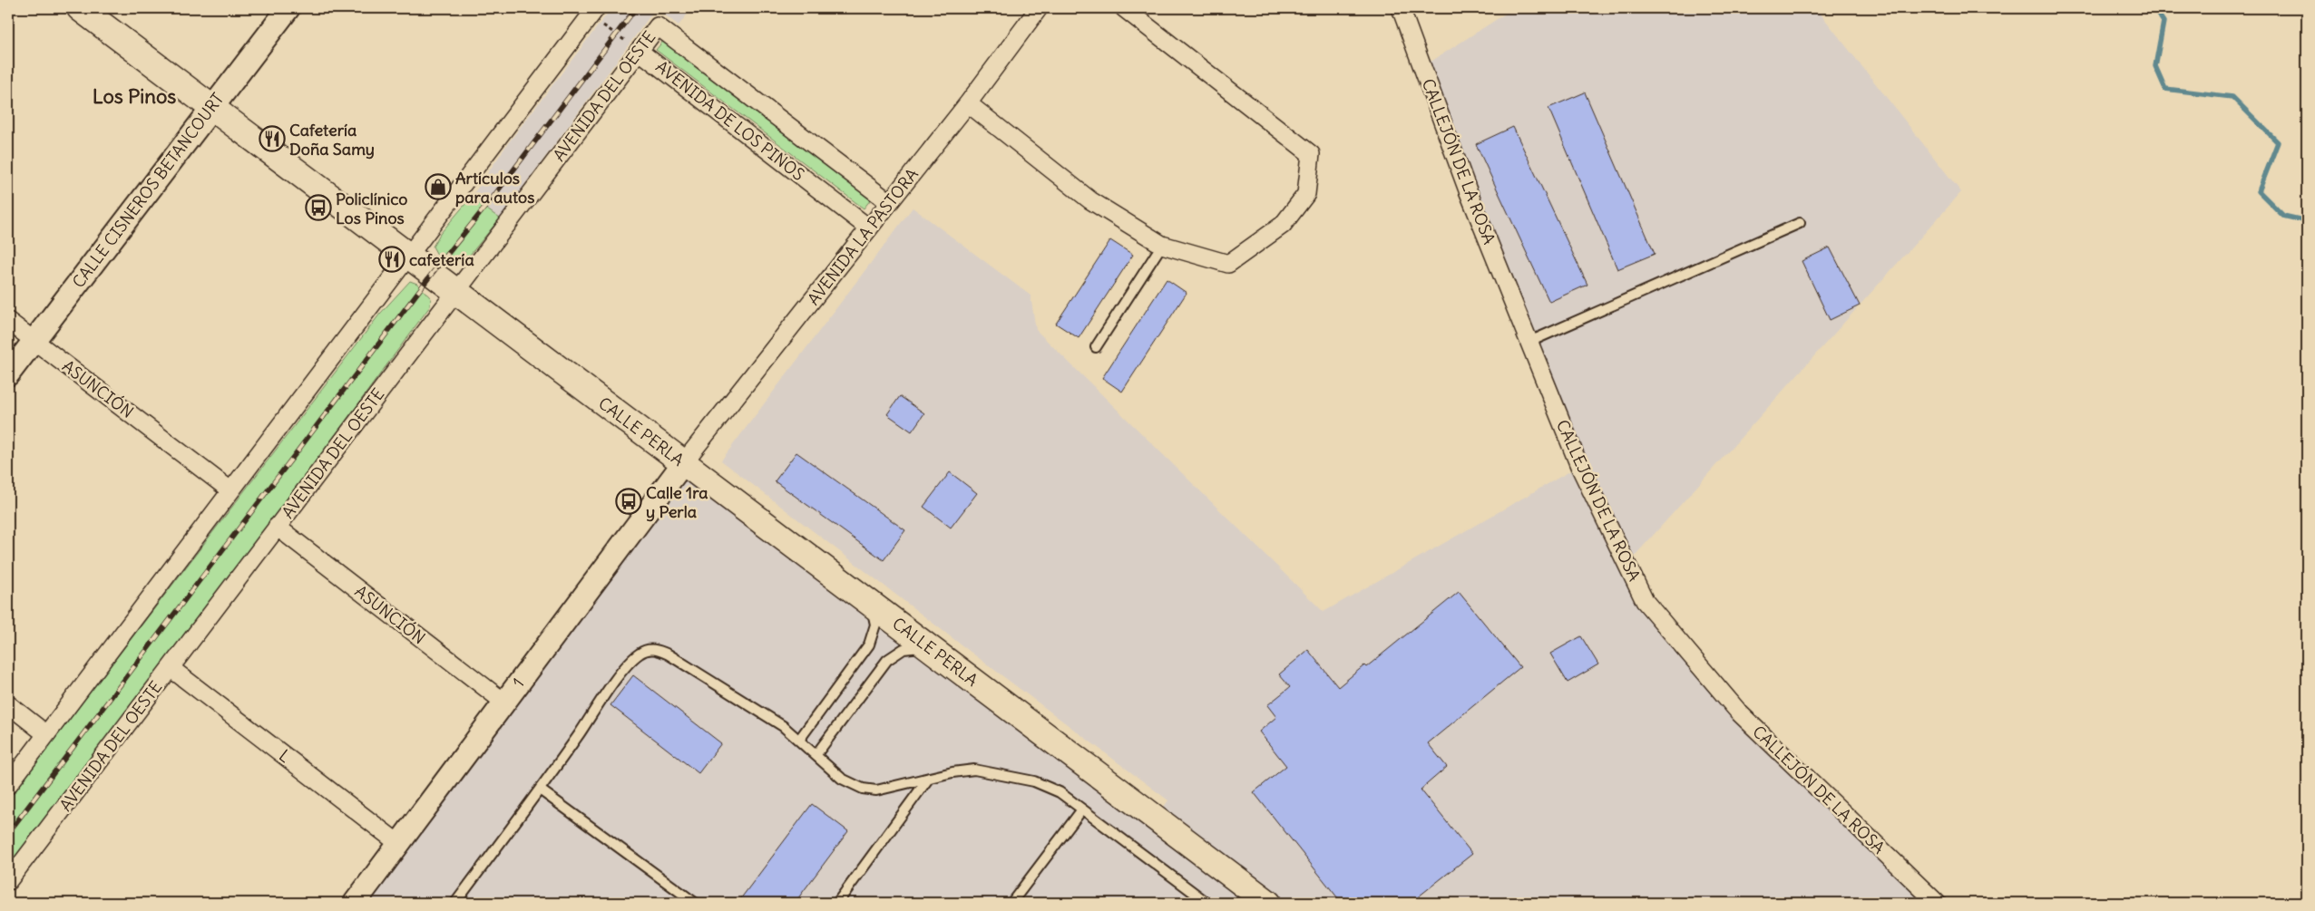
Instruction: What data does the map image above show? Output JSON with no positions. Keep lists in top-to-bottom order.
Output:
{
  "streets": {
    "main road": ["CALLE PERLA"],
    "street": [
      "AVENIDA DEL OESTE",
      "AVENIDA DE LOS PINOS",
      "CALLEJÓN DE LA ROSA",
      "CALLE CISNEROS BETANCOURT",
      "AVENIDA LA PASTORA",
      "ASUNCIÓN",
      "1",
      "L"
    ]
  },
  "crossings": [
    ["AVENIDA DEL OESTE", "AVENIDA DE LOS PINOS"],
    ["AVENIDA DEL OESTE", "ASUNCIÓN"],
    ["AVENIDA DEL OESTE", "CALLE PERLA"],
    ["AVENIDA DEL OESTE", "L"],
    ["AVENIDA DE LOS PINOS", "AVENIDA LA PASTORA"],
    ["CALLE CISNEROS BETANCOURT", "ASUNCIÓN"],
    ["CALLE CISNEROS BETANCOURT", "CALLE PERLA"],
    ["AVENIDA LA PASTORA", "CALLE PERLA"],
    ["AVENIDA LA PASTORA", "1"],
    ["ASUNCIÓN", "1"],
    ["CALLE PERLA", "1"],
    ["1", "L"]
  ],
  "districts": ["Los Pinos"],
  "places": {
    "restaurant": ["Cafetería Doña Samy", "cafetería"],
    "shop": ["Artículos para autos"],
    "bus stop": ["Policlínico Los Pinos", "Calle 1ra y Perla"]
  }
}
